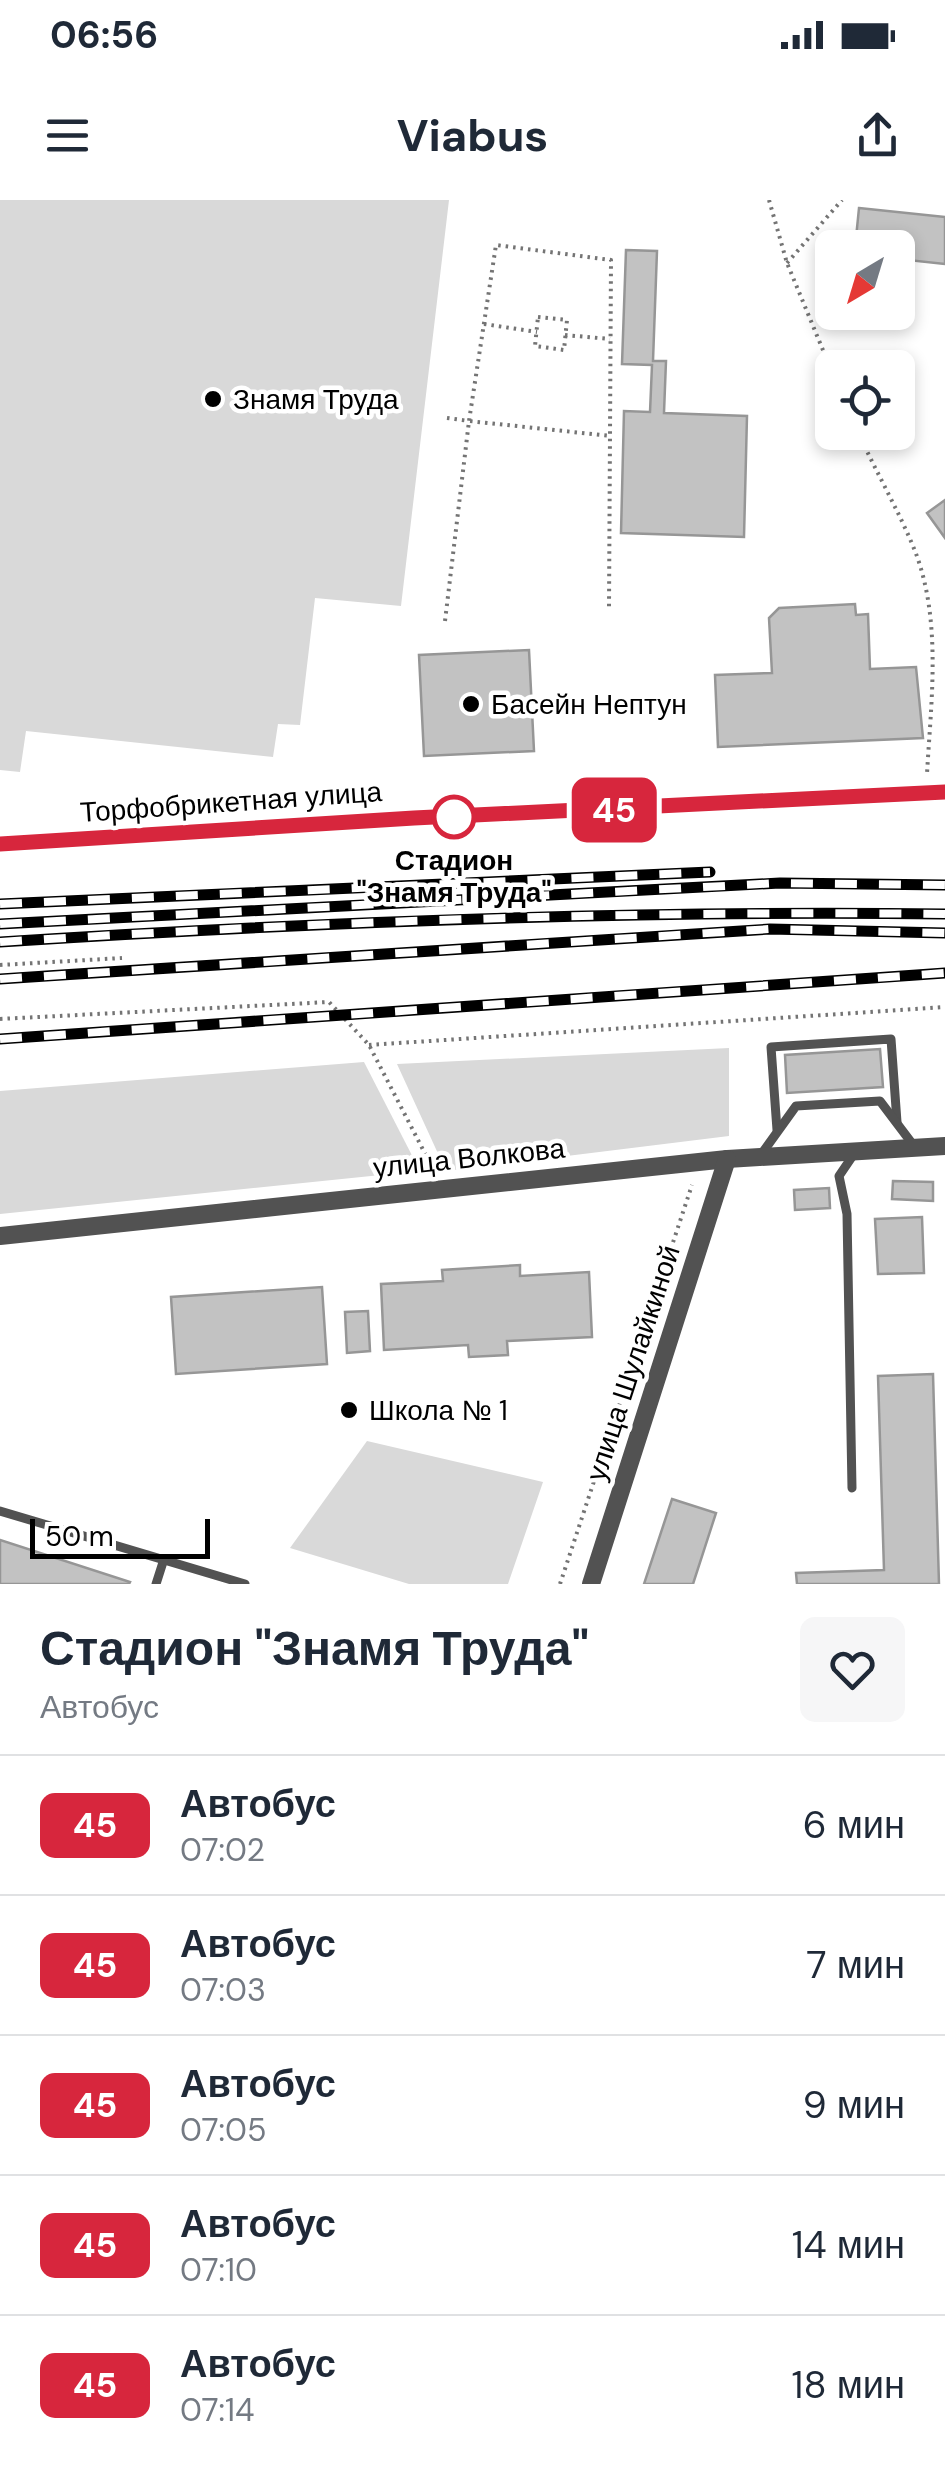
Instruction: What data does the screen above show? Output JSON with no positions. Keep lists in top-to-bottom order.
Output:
{
  "streets": {
    "street": ["Торфобрикетная улица", "улица Волкова", "улица Шулайкиной"]
  },
  "crossings": [
    ["улица Волкова", "улица Шулайкиной"]
  ],
  "places": [
    "Знамя Труда",
    "Басейн Нептун",
    "Стадион \"Знамя Труда\"",
    "Школа № 1"
  ],
  "lines": ["bus line 45"],
  "scale_bar": "50 m",
  "north": "bottom left",
  "page": {
    "status": "06:56",
    "header": "Viabus",
    "on_map": "45",
    "scale": "50 m",
    "heading": ["Стадион \"Знамя Труда\"", "Автобус"],
    "list": [
      {
        "mark": "45",
        "name": "Автобус",
        "note": "07:02",
        "value": "6 мин"
      },
      {
        "mark": "45",
        "name": "Автобус",
        "note": "07:03",
        "value": "7 мин"
      },
      {
        "mark": "45",
        "name": "Автобус",
        "note": "07:05",
        "value": "9 мин"
      },
      {
        "mark": "45",
        "name": "Автобус",
        "note": "07:10",
        "value": "14 мин"
      },
      {
        "mark": "45",
        "name": "Автобус",
        "note": "07:14",
        "value": "18 мин"
      }
    ]
  }
}
